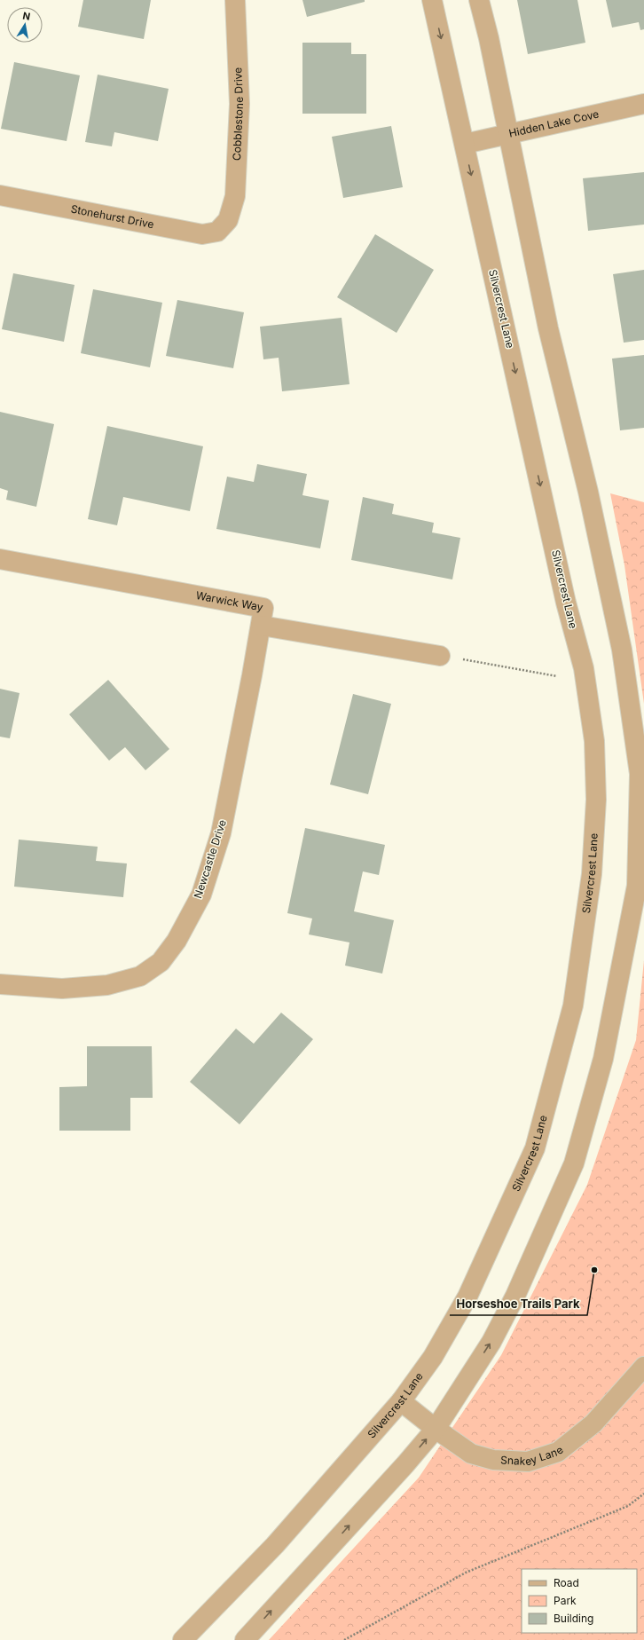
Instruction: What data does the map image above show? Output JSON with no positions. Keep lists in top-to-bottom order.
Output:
{
  "streets": {
    "street": [
      "Cobblestone Drive",
      "Hidden Lake Cove",
      "Stonehurst Drive",
      "Silvercrest Lane",
      "Warwick Way",
      "Newcastle Drive",
      "Snakey Lane"
    ]
  },
  "crossings": [
    ["Cobblestone Drive", "Stonehurst Drive"],
    ["Hidden Lake Cove", "Silvercrest Lane"],
    ["Silvercrest Lane", "Snakey Lane"],
    ["Warwick Way", "Newcastle Drive"]
  ],
  "places": ["Horseshoe Trails Park"],
  "legend": ["Road", "Park", "Building"],
  "north": "top"
}
